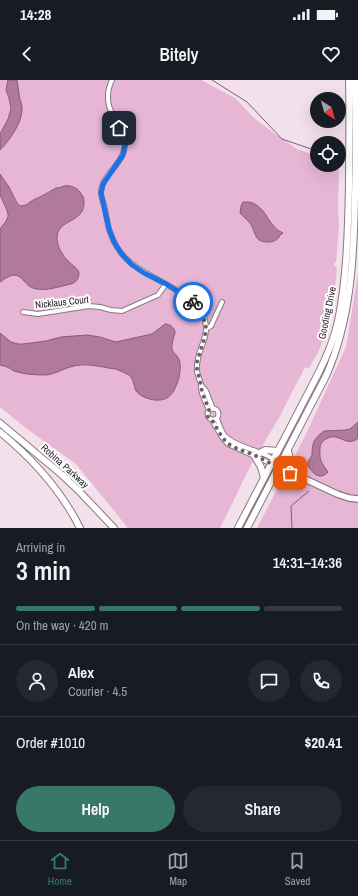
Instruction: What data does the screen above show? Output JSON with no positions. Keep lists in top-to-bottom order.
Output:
{
  "streets": {
    "main road": ["Gooding Drive", "Robina Parkway"],
    "street": ["Nicklaus Court"]
  },
  "north": "bottom right",
  "page": {
    "status": "14:28",
    "header": "Bitely",
    "heading": ["3 min", "Arriving in", "14:31–14:36"],
    "panel": [
      "Alex",
      "Courier · 4.5",
      "Order #1010",
      "$20.41"
    ],
    "bar": "On the way · 420 m",
    "buttons": ["Help", "Share"],
    "tabs": ["Home", "Map", "Saved"]
  }
}
